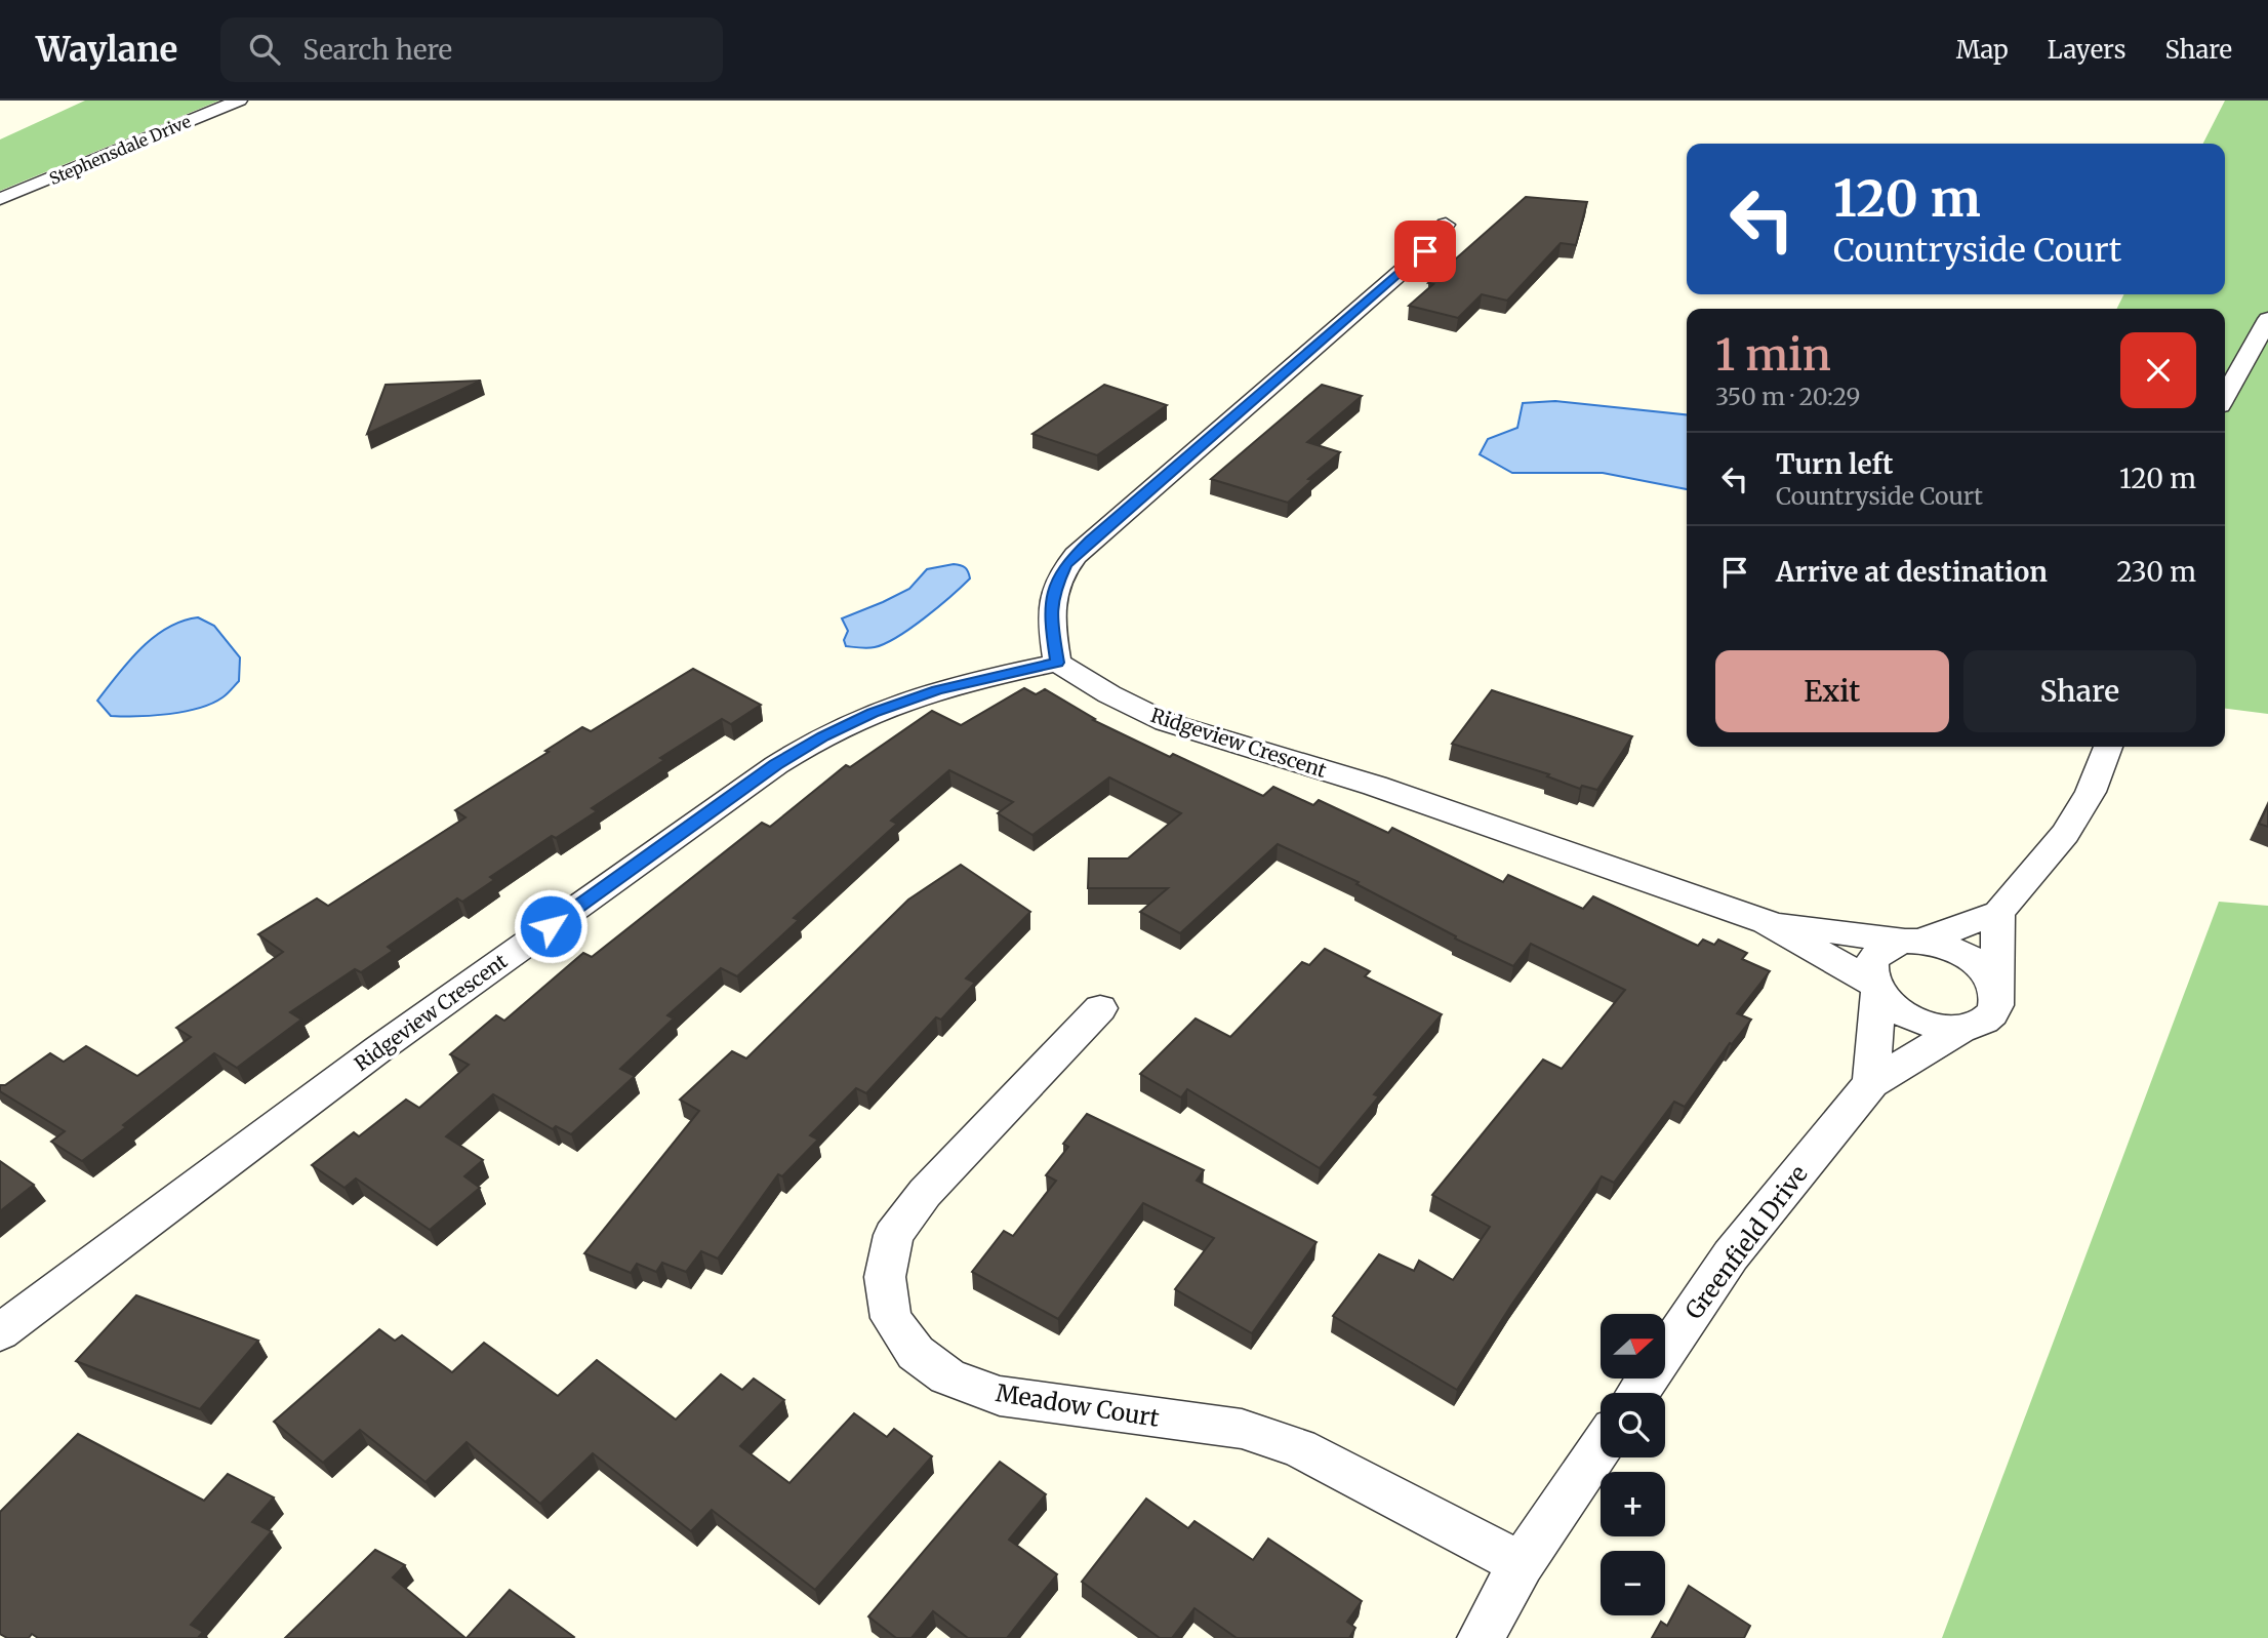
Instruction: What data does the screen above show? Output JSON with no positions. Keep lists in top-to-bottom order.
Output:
{
  "streets": {
    "street": [
      "Stephensdale Drive",
      "Ridgeview Crescent",
      "Greenfield Drive",
      "Meadow Court"
    ]
  },
  "crossings": [
    ["Ridgeview Crescent", "Greenfield Drive"]
  ],
  "north": "right",
  "page": {
    "header": "Waylane",
    "search": "Search here",
    "nav": ["Map", "Layers", "Share"],
    "turn": ["120 m", "Countryside Court"],
    "heading": ["1 min", "350 m · 20:29"],
    "list": [
      {
        "name": "Turn left",
        "note": "Countryside Court",
        "value": "120 m"
      },
      {
        "name": "Arrive at destination",
        "value": "230 m"
      }
    ],
    "buttons": ["Exit", "Share"],
    "map_buttons": ["+", "−"]
  }
}
